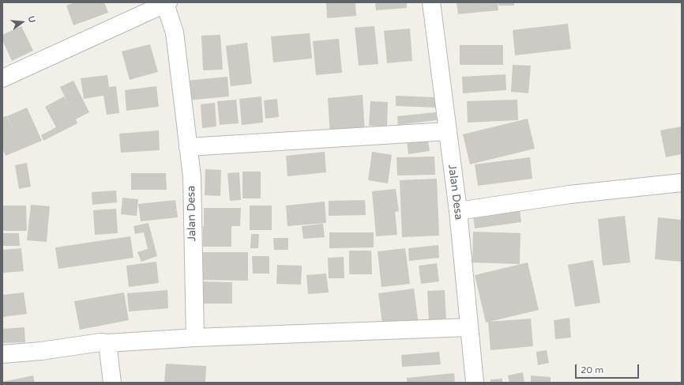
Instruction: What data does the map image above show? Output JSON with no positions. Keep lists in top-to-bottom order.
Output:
{
  "streets": {
    "street": ["Jalan Desa"]
  },
  "scale_bar": "20 m",
  "north": "right"
}
